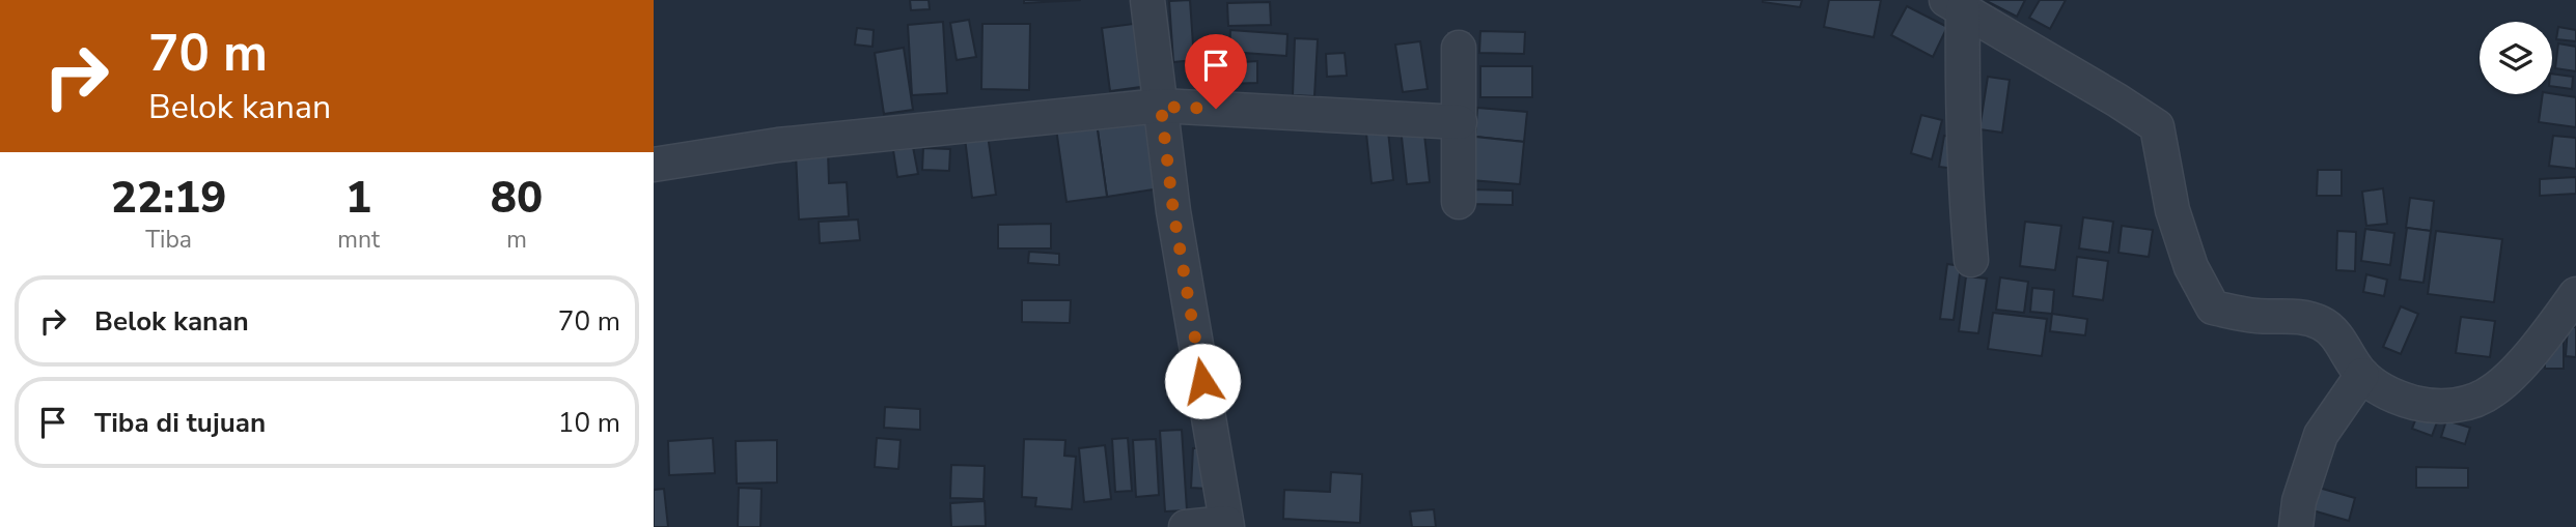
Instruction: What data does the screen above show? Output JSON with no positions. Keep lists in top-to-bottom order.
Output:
{
  "page": {
    "turn": ["70 m", "Belok kanan"],
    "eta": [
      "22:19",
      "Tiba",
      "1",
      "mnt",
      "80",
      "m"
    ],
    "list": [
      {
        "name": "Belok kanan",
        "value": "70 m"
      },
      {
        "name": "Tiba di tujuan",
        "value": "10 m"
      }
    ]
  }
}
